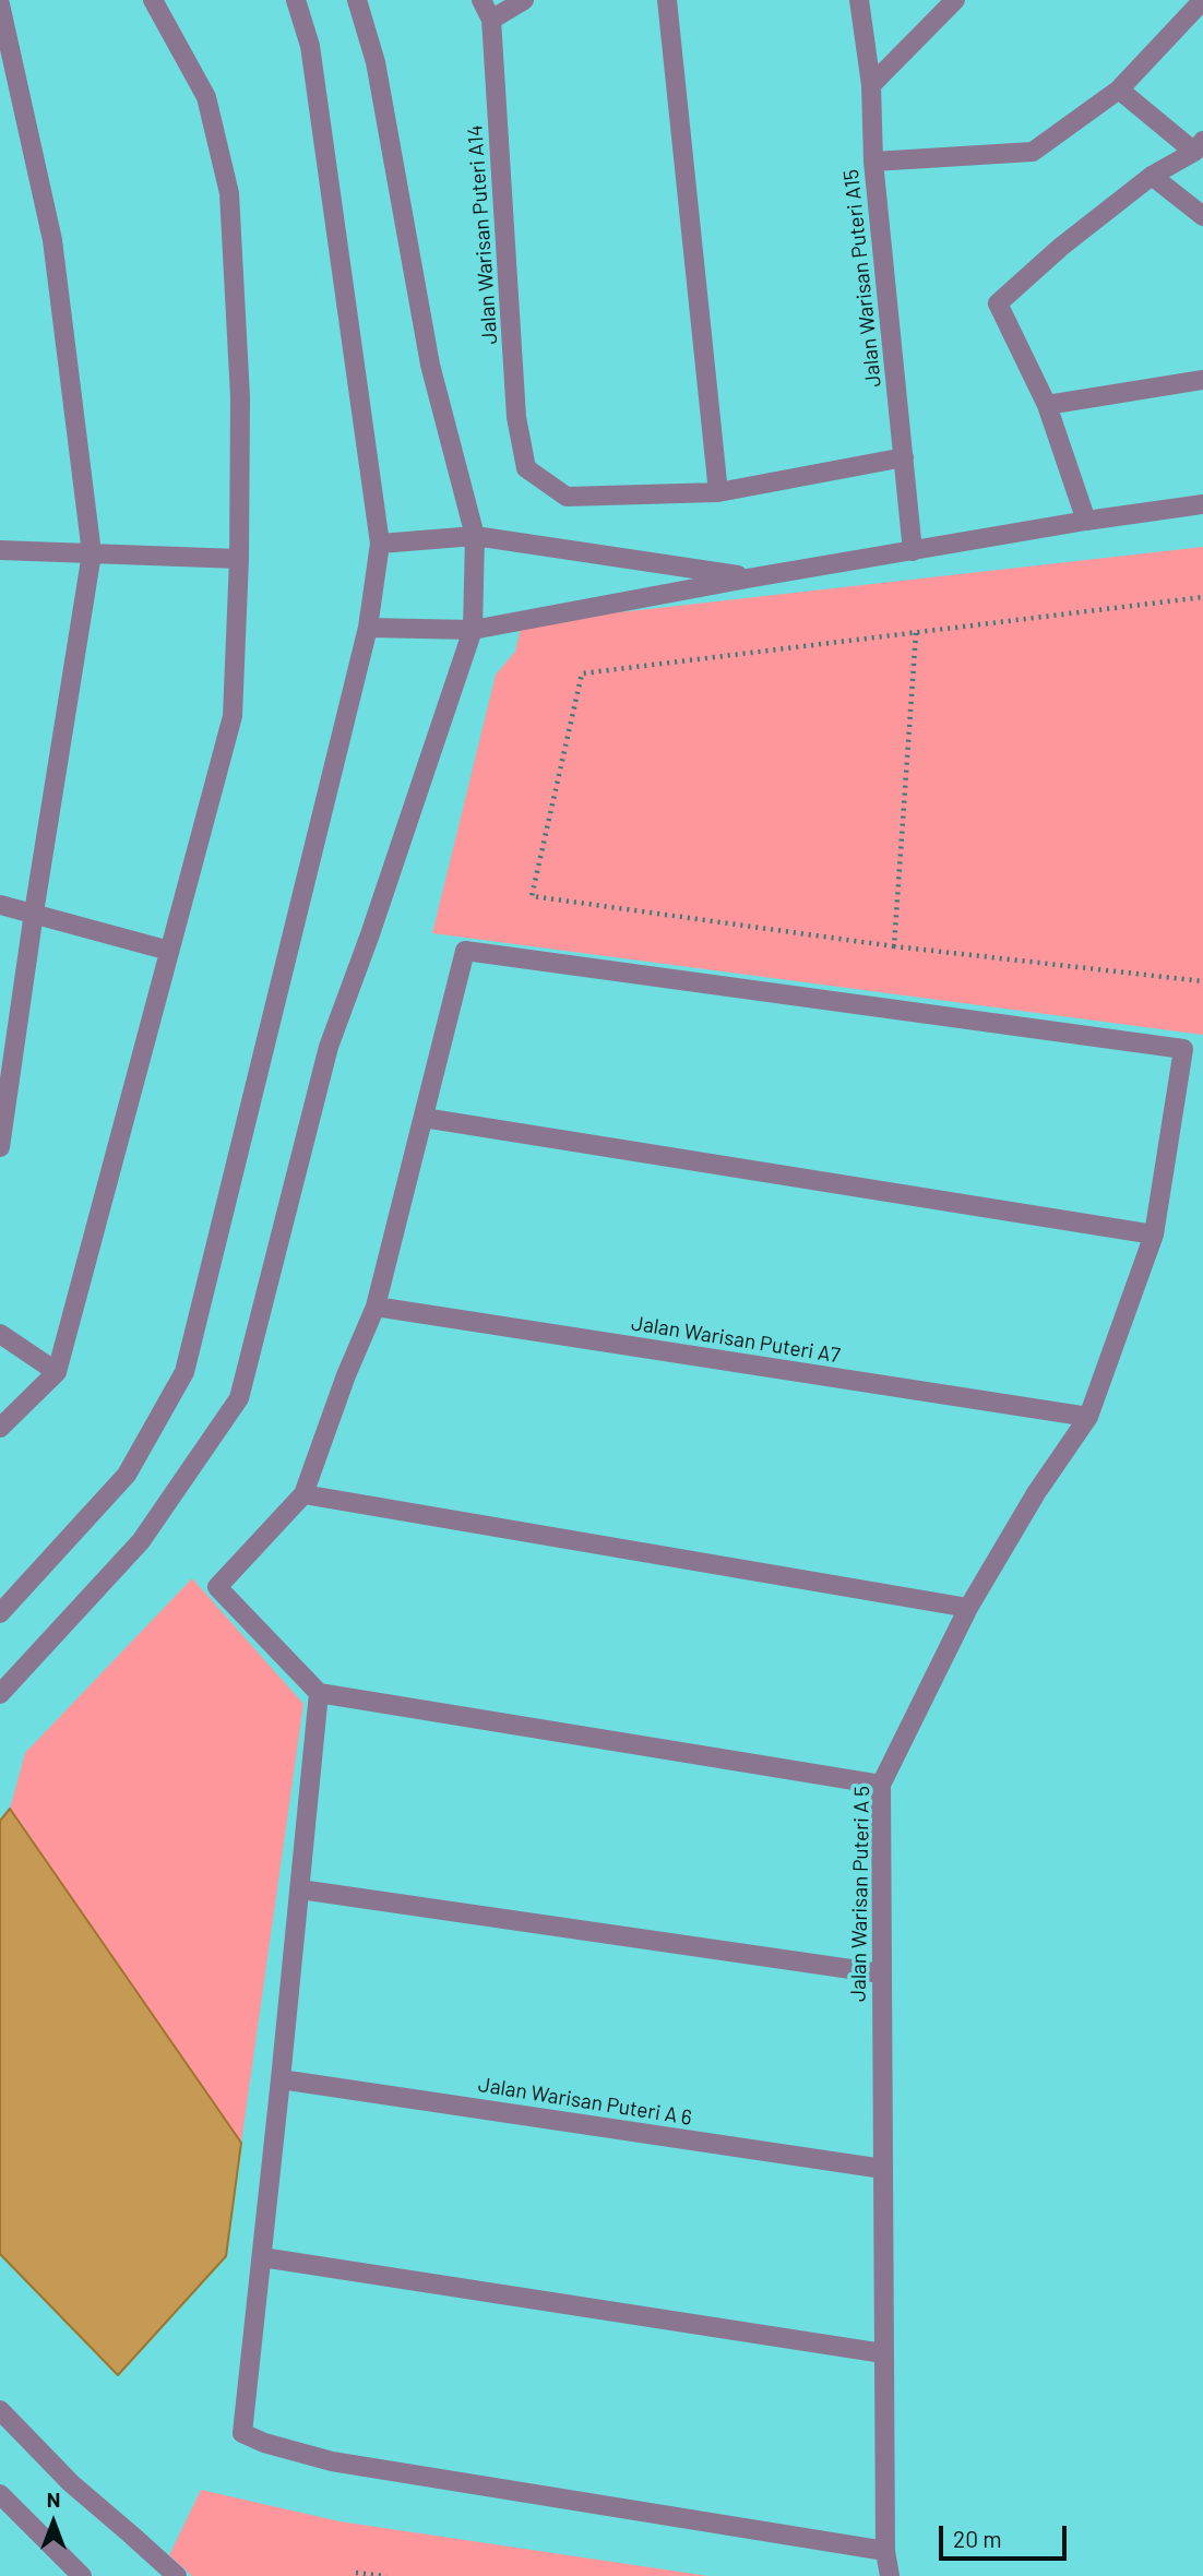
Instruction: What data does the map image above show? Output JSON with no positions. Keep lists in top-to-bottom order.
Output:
{
  "streets": {
    "street": [
      "Jalan Warisan Puteri A14",
      "Jalan Warisan Puteri A15",
      "Jalan Warisan Puteri A7",
      "Jalan Warisan Puteri A 5",
      "Jalan Warisan Puteri A 6"
    ]
  },
  "crossings": [
    ["Jalan Warisan Puteri A7", "Jalan Warisan Puteri A 5"],
    ["Jalan Warisan Puteri A 5", "Jalan Warisan Puteri A 6"]
  ],
  "scale_bar": "20 m",
  "north": "top"
}
